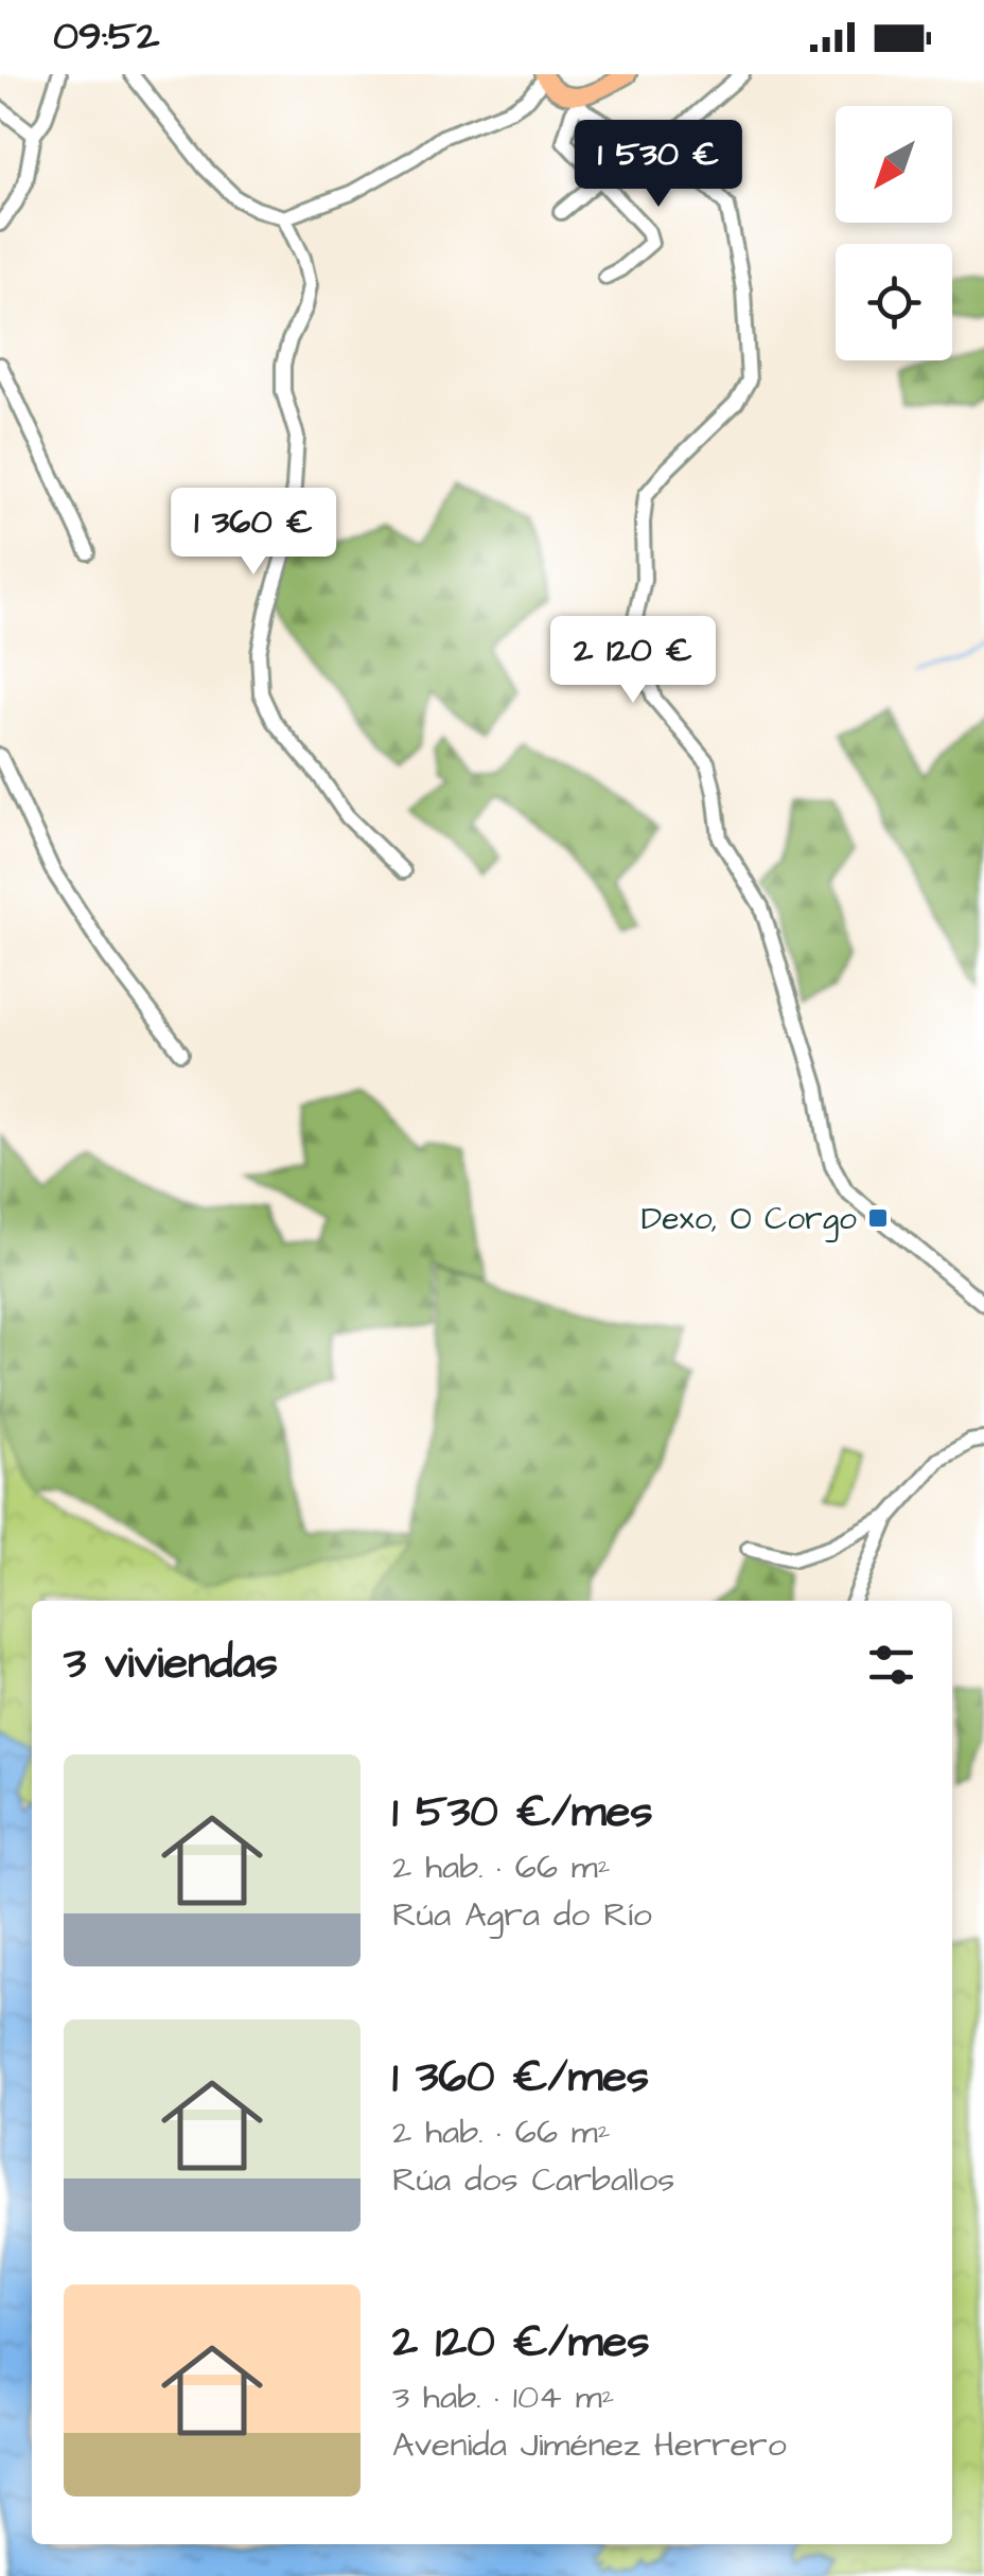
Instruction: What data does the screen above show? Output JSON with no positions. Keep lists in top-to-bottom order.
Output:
{
  "places": {
    "transit": ["Dexo, O Corgo"]
  },
  "north": "bottom left",
  "page": {
    "status": "09:52",
    "price": ["1 530 €", "1 360 €", "2 120 €"],
    "heading": "3 viviendas",
    "list": [
      {
        "name": "1 530 €/mes",
        "note": "2 hab. · 66 m² · Rúa Agra do Río"
      },
      {
        "name": "1 360 €/mes",
        "note": "2 hab. · 66 m² · Rúa dos Carballos"
      },
      {
        "name": "2 120 €/mes",
        "note": "3 hab. · 104 m² · Avenida Jiménez Herrero"
      }
    ]
  }
}
